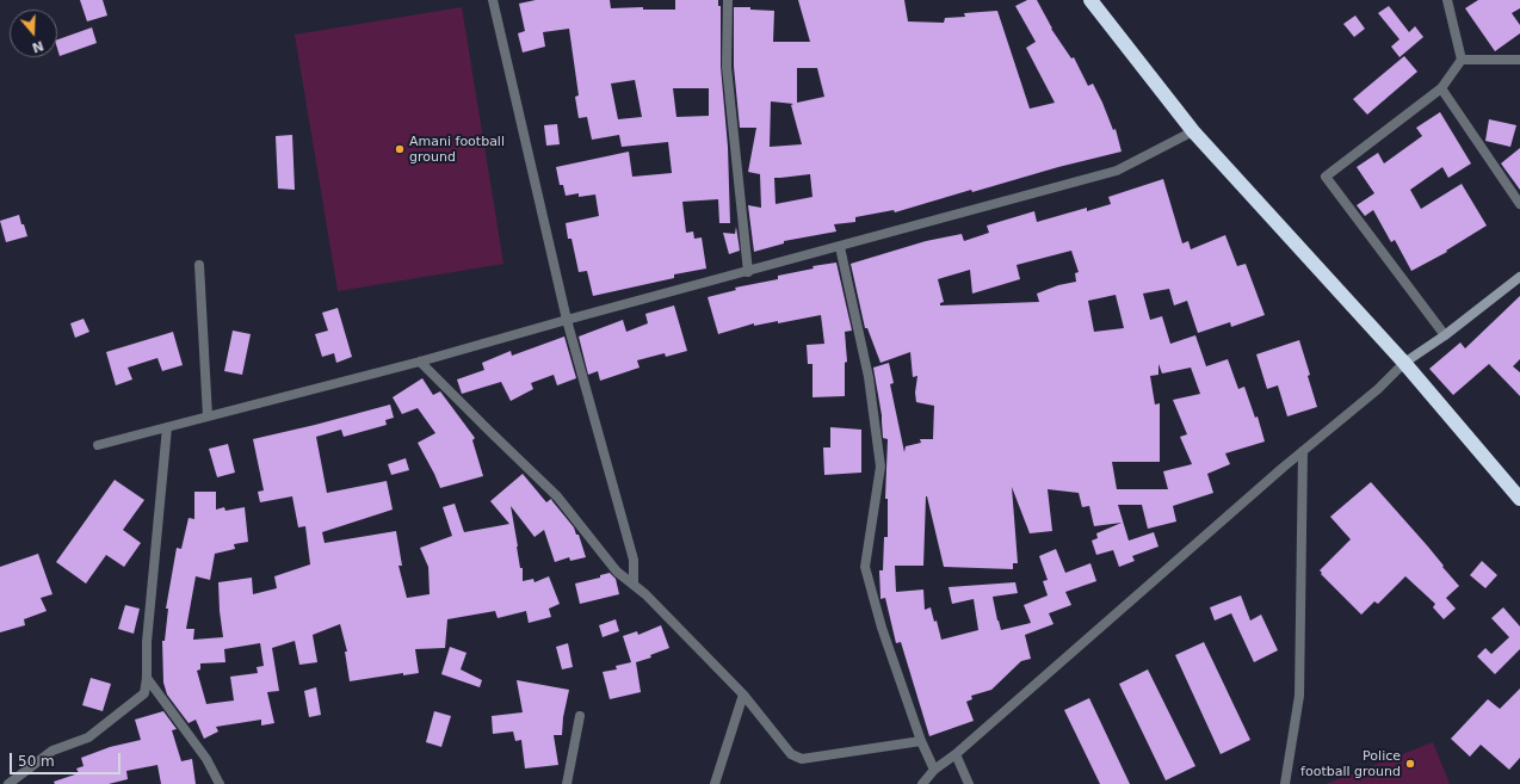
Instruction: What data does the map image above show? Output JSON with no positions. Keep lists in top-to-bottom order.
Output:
{
  "places": ["Amani football ground", "Police football ground"],
  "scale_bar": "50 m",
  "north": "bottom"
}
